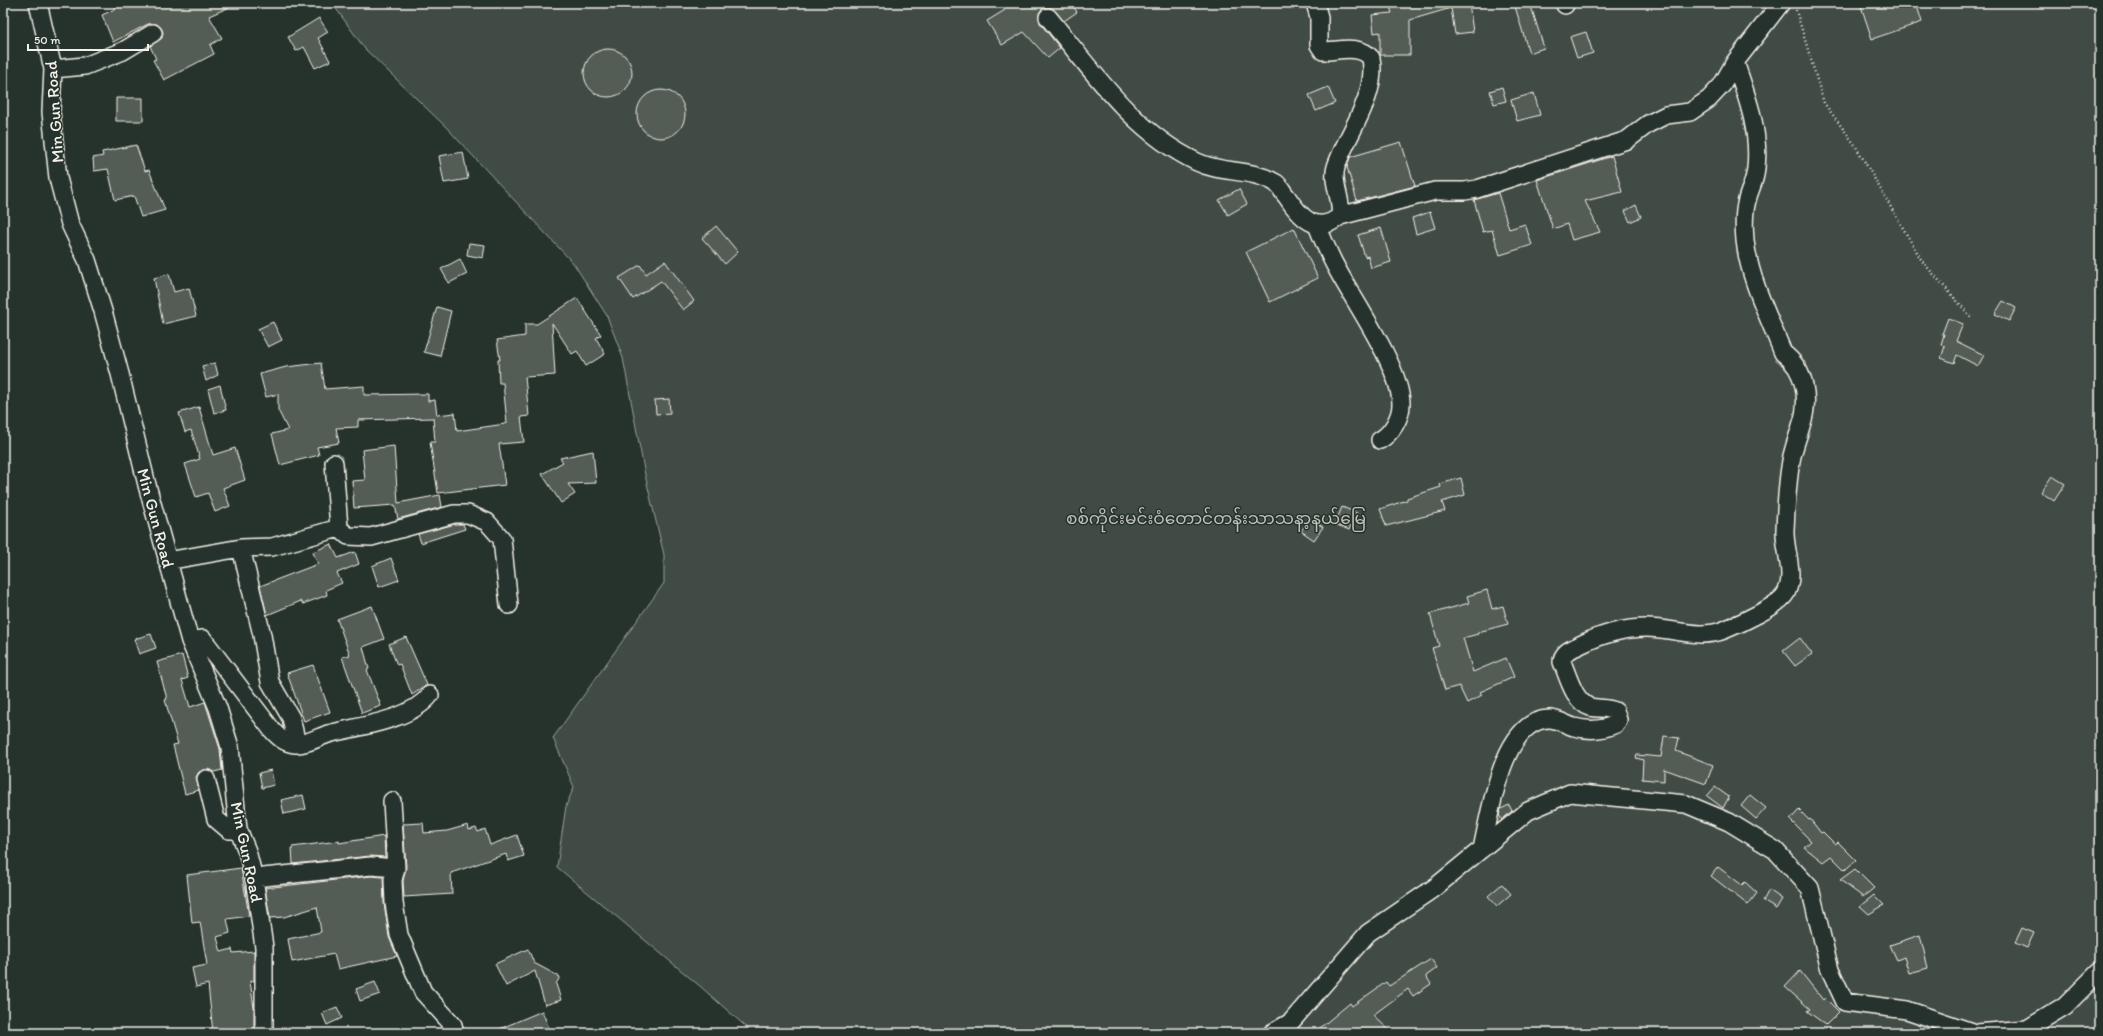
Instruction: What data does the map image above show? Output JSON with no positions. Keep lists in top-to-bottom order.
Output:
{
  "streets": {
    "street": ["Min Gun Road"]
  },
  "parks": ["စစ်ကိုင်းမင်းဝံတောင်တန်းသာသနာ့နယ်မြေ"],
  "scale_bar": "50 m"
}
